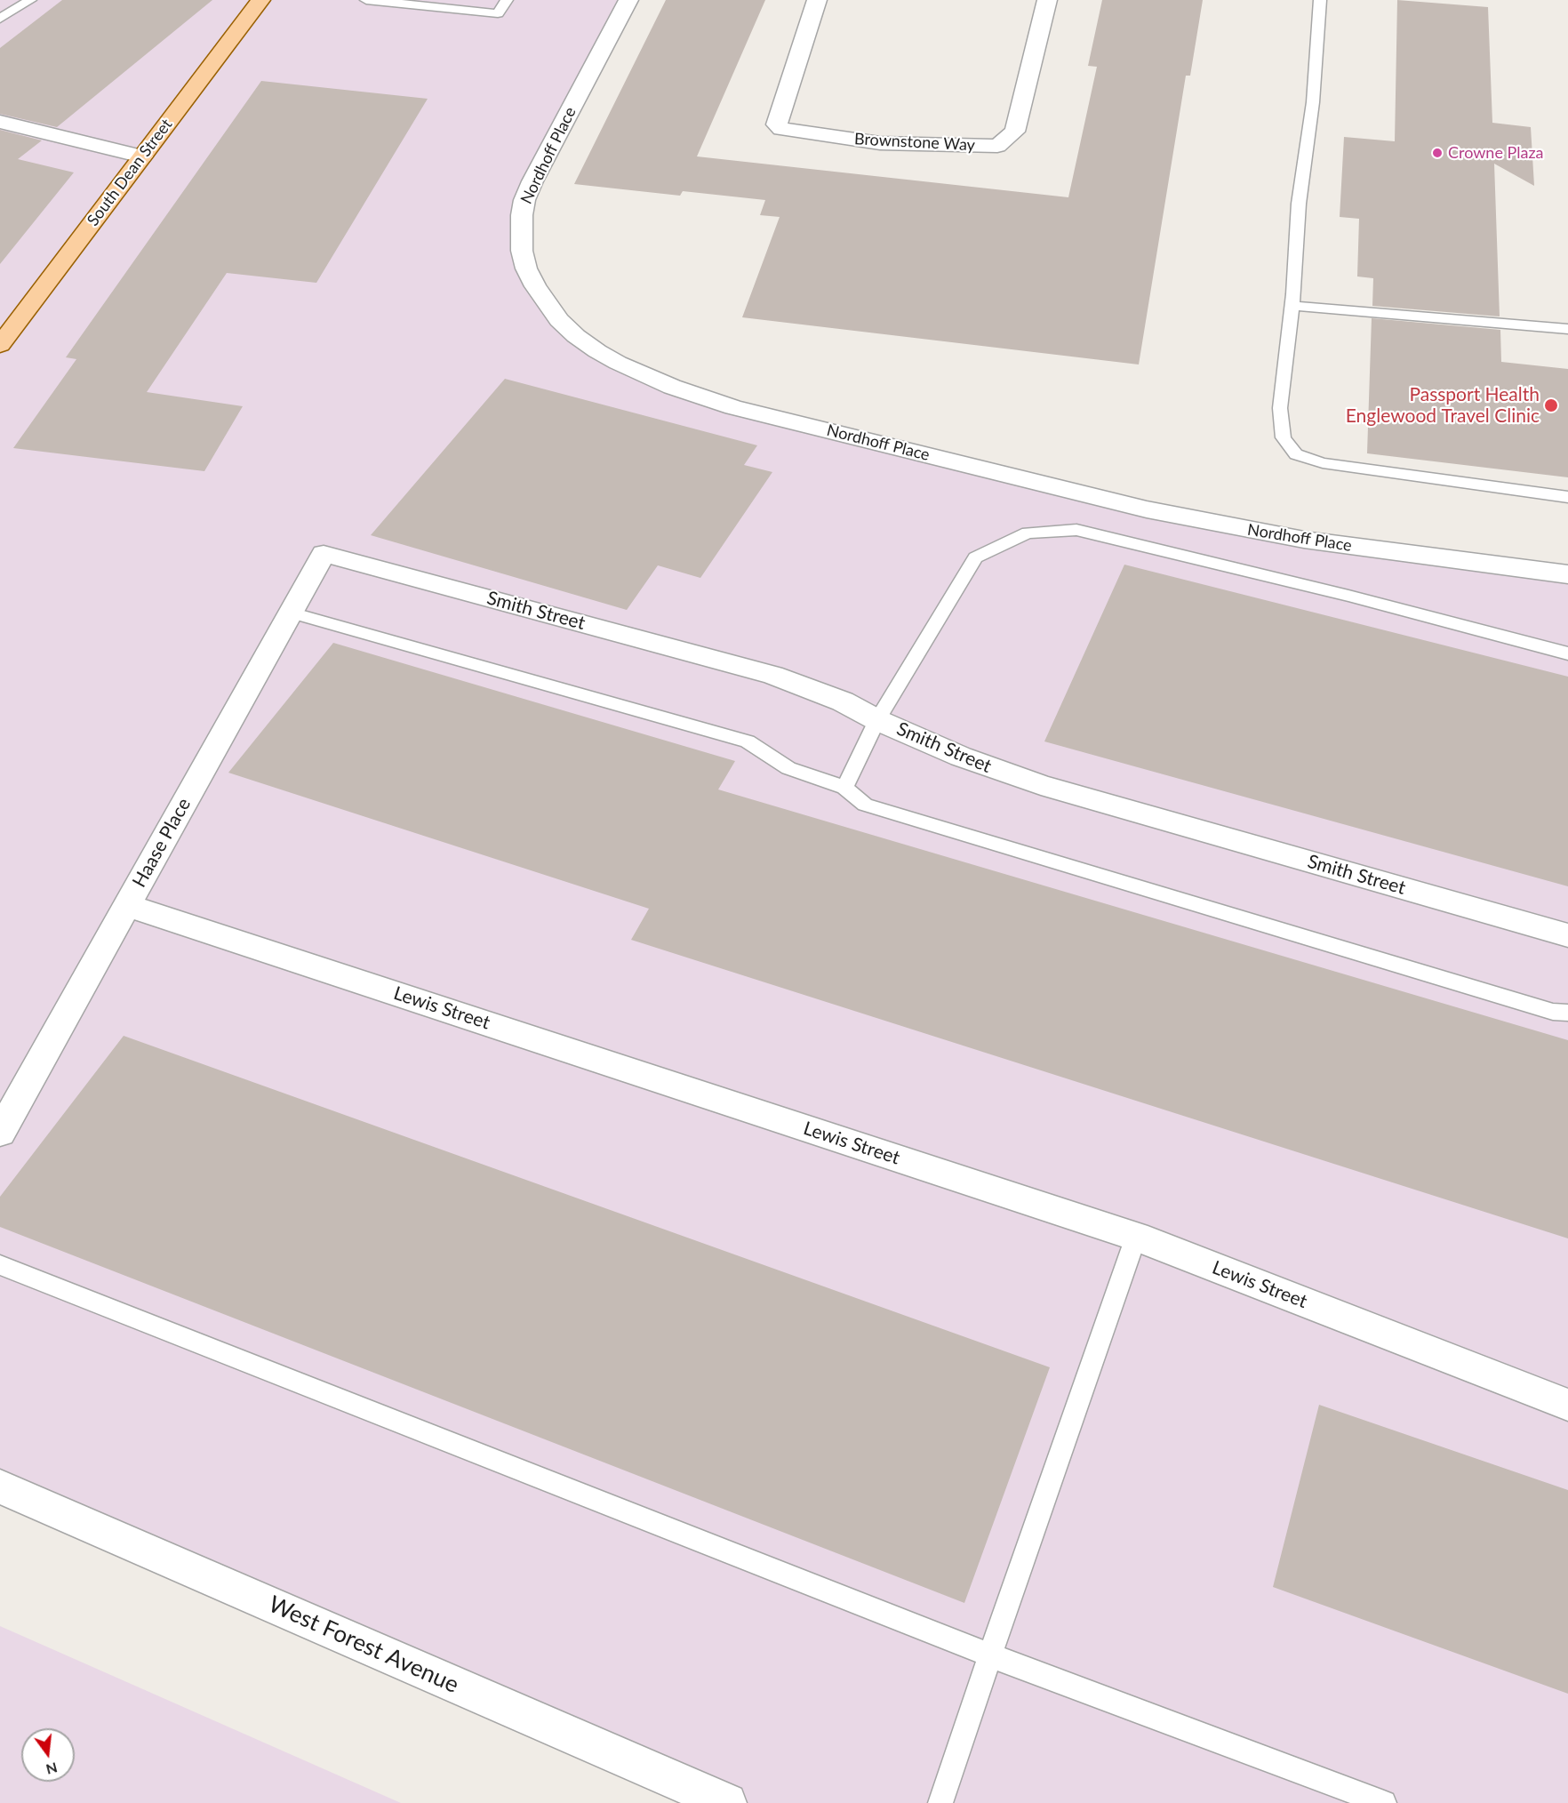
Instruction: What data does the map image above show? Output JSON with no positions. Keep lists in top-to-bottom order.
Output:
{
  "streets": {
    "main road": ["South Dean Street"],
    "street": [
      "Brownstone Way",
      "Nordhoff Place",
      "Smith Street",
      "Haase Place",
      "Lewis Street",
      "West Forest Avenue"
    ]
  },
  "crossings": [
    ["Smith Street", "Haase Place"],
    ["Haase Place", "Lewis Street"]
  ],
  "places": ["Crowne Plaza", "Passport Health Englewood Travel Clinic"],
  "north": "bottom"
}
